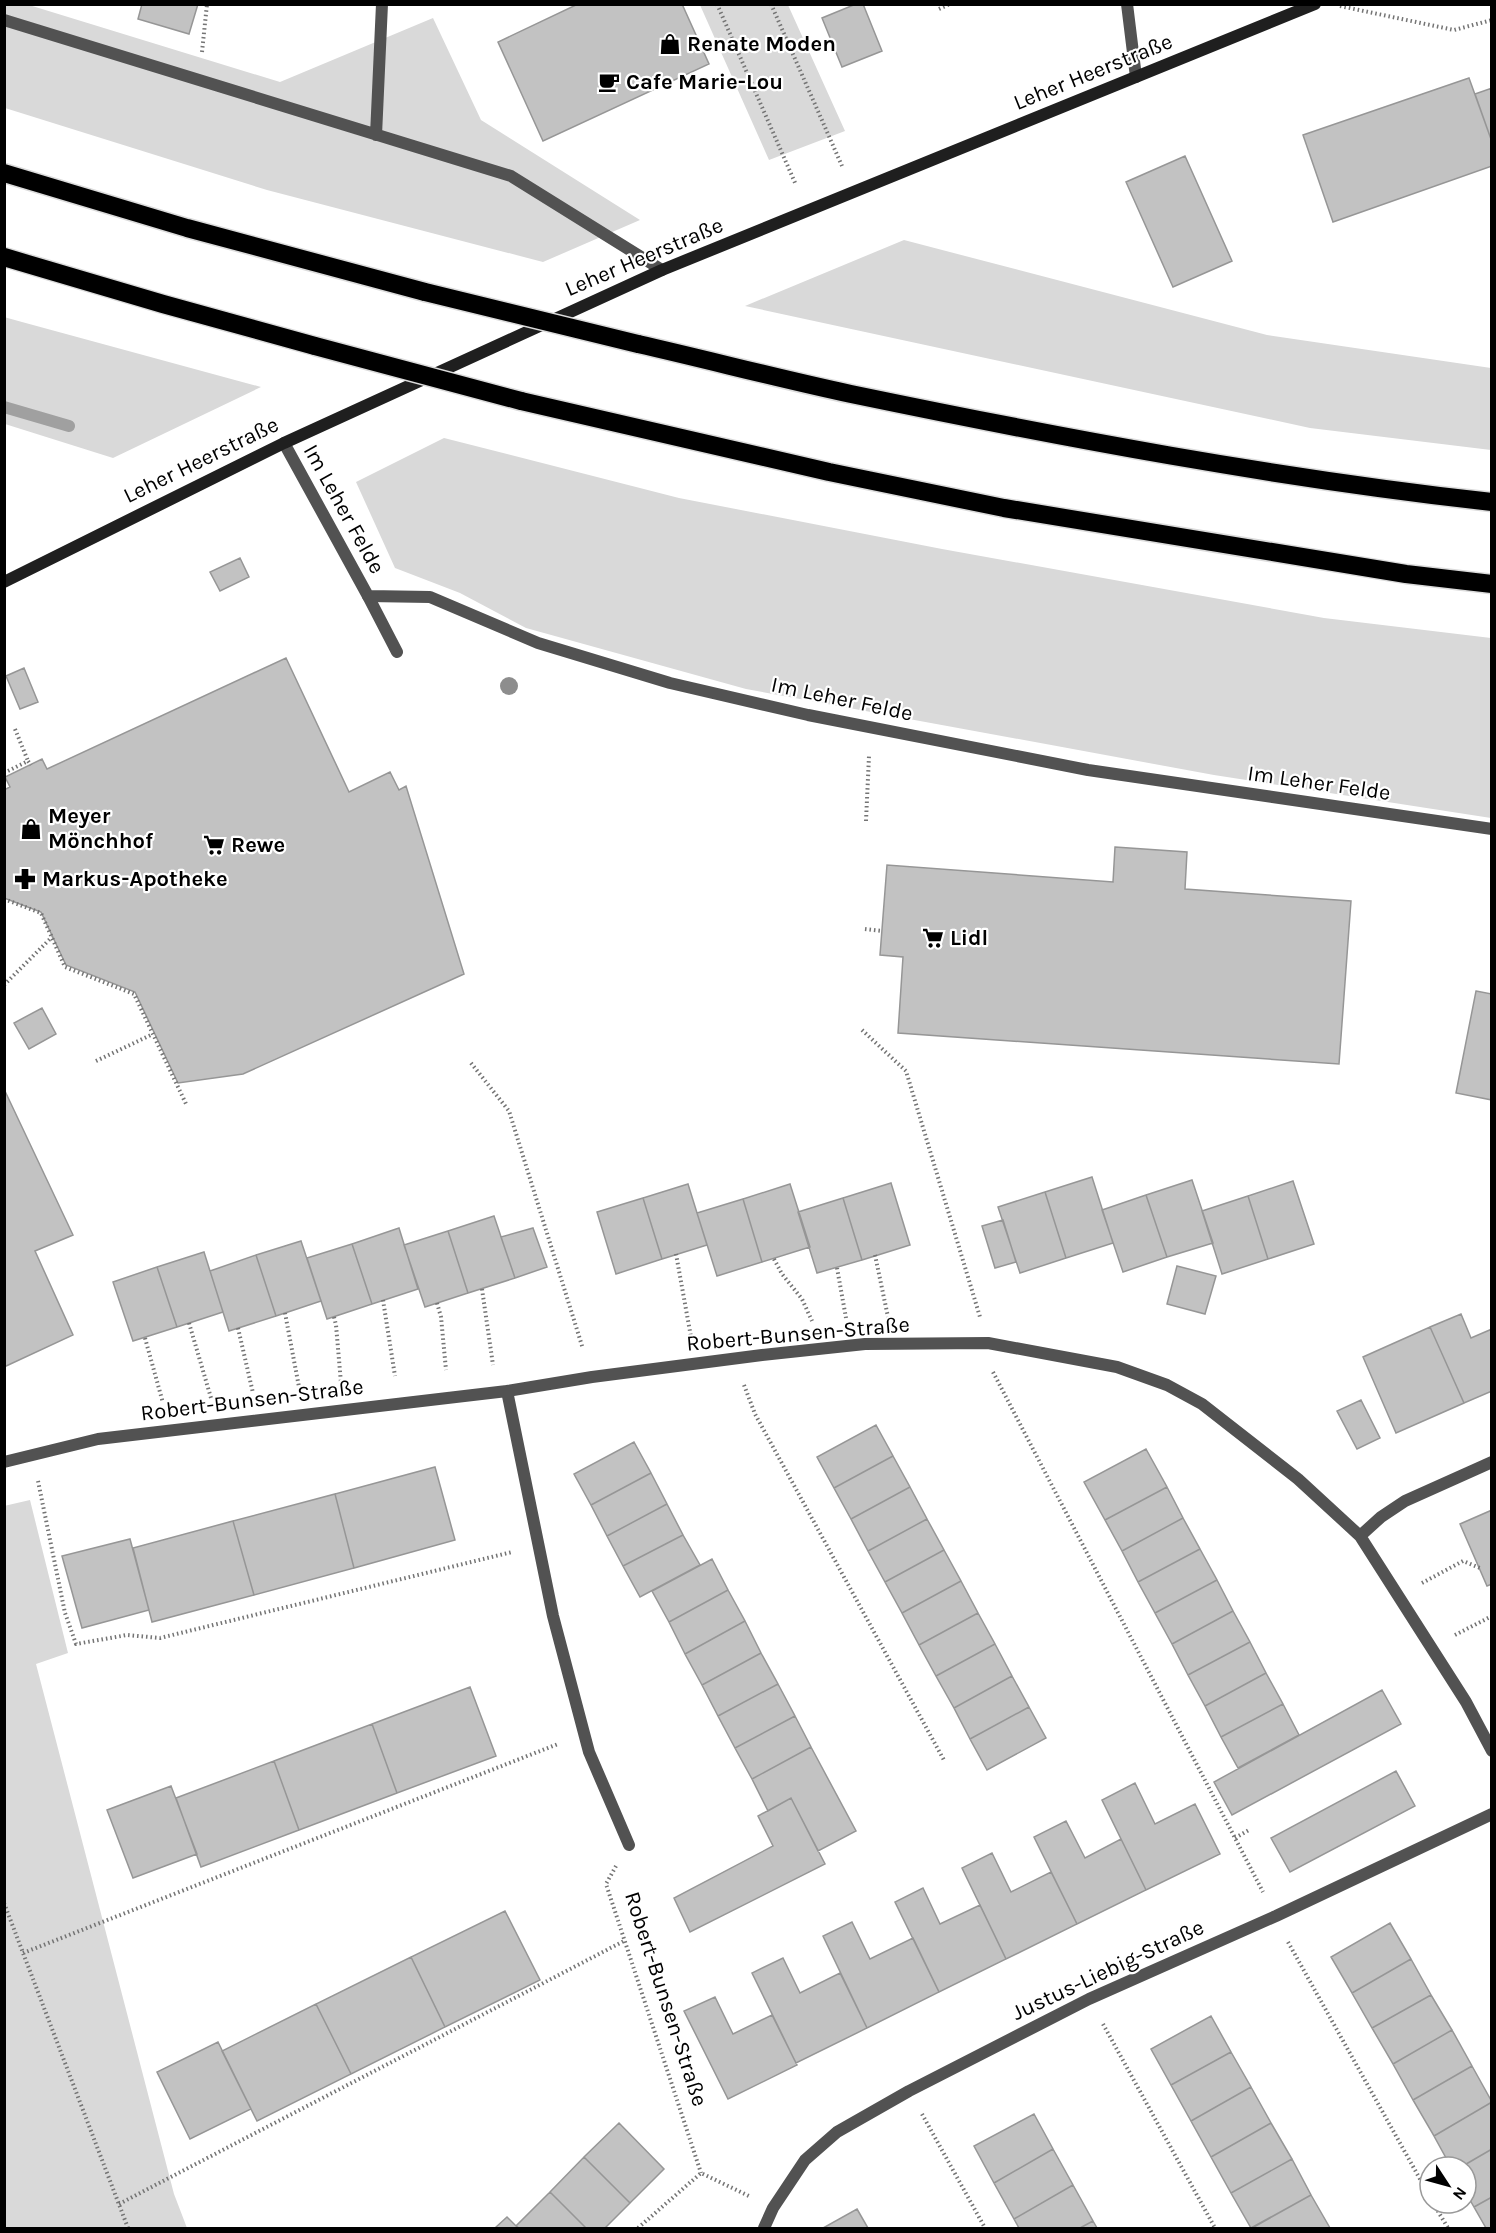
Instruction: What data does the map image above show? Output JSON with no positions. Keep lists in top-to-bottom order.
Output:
{
  "streets": {
    "main road": ["Leher Heerstraße"],
    "street": ["Im Leher Felde", "Robert-Bunsen-Straße", "Justus-Liebig-Straße"]
  },
  "crossings": [
    ["Leher Heerstraße", "Im Leher Felde"]
  ],
  "places": {
    "shop": ["Renate Moden", "Meyer Mönchhof"],
    "cafe": ["Cafe Marie-Lou"],
    "supermarket": ["Rewe", "Lidl"],
    "pharmacy": ["Markus-Apotheke"]
  },
  "north": "bottom right"
}
